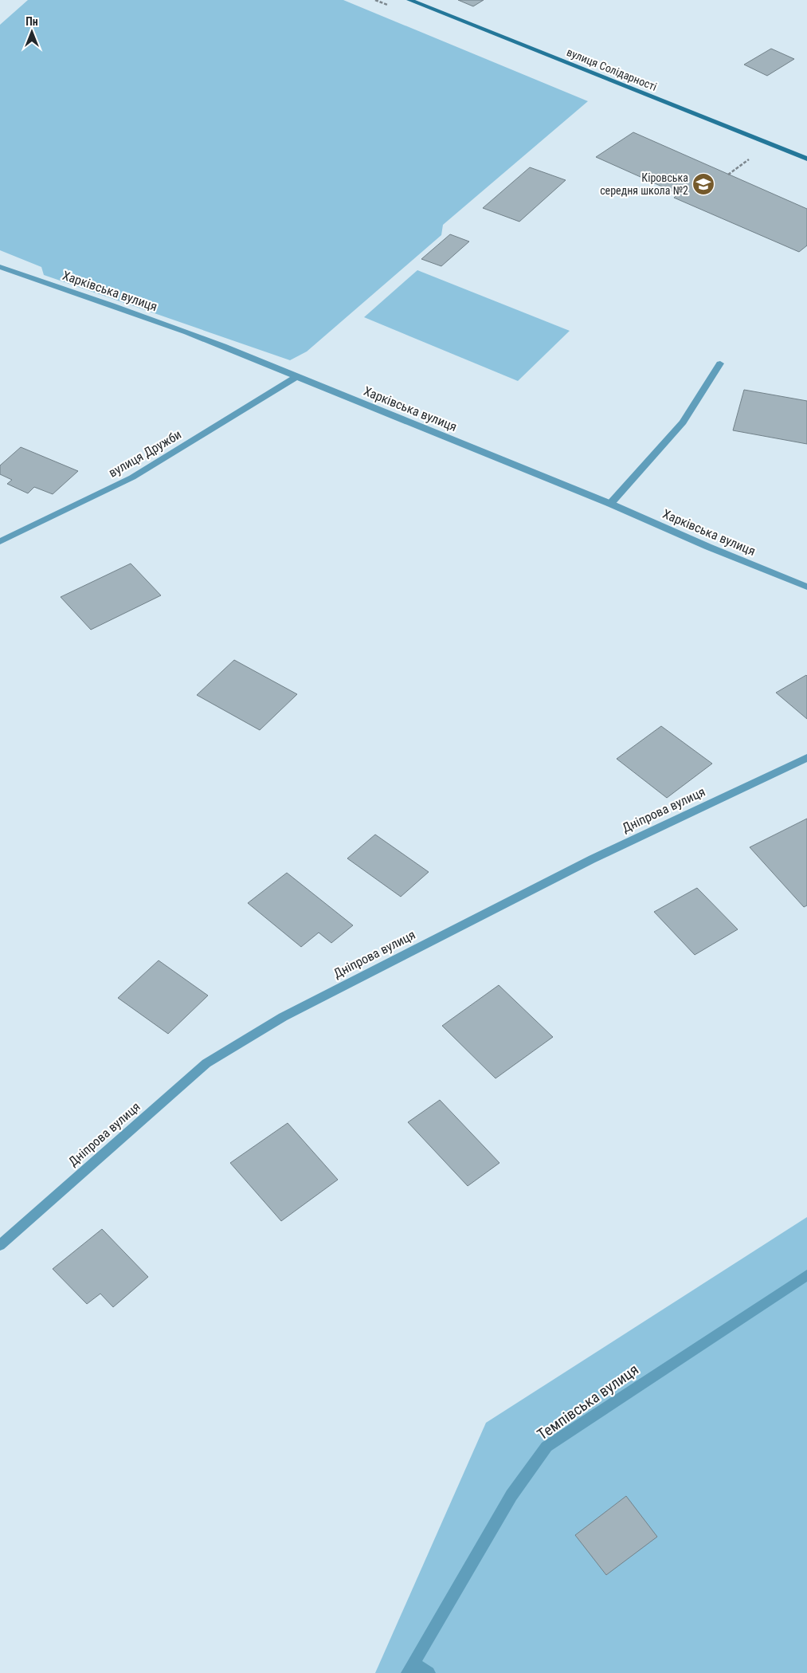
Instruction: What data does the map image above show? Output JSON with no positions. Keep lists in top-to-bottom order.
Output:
{
  "streets": {
    "main road": ["вулиця Солідарності"],
    "street": [
      "Харківська вулиця",
      "вулиця Дружби",
      "Дніпрова вулиця",
      "Темпівська вулиця"
    ]
  },
  "crossings": [
    ["Харківська вулиця", "вулиця Дружби"]
  ],
  "places": {
    "school or university": ["Кіровська середня школа №2"]
  },
  "north": "top"
}
